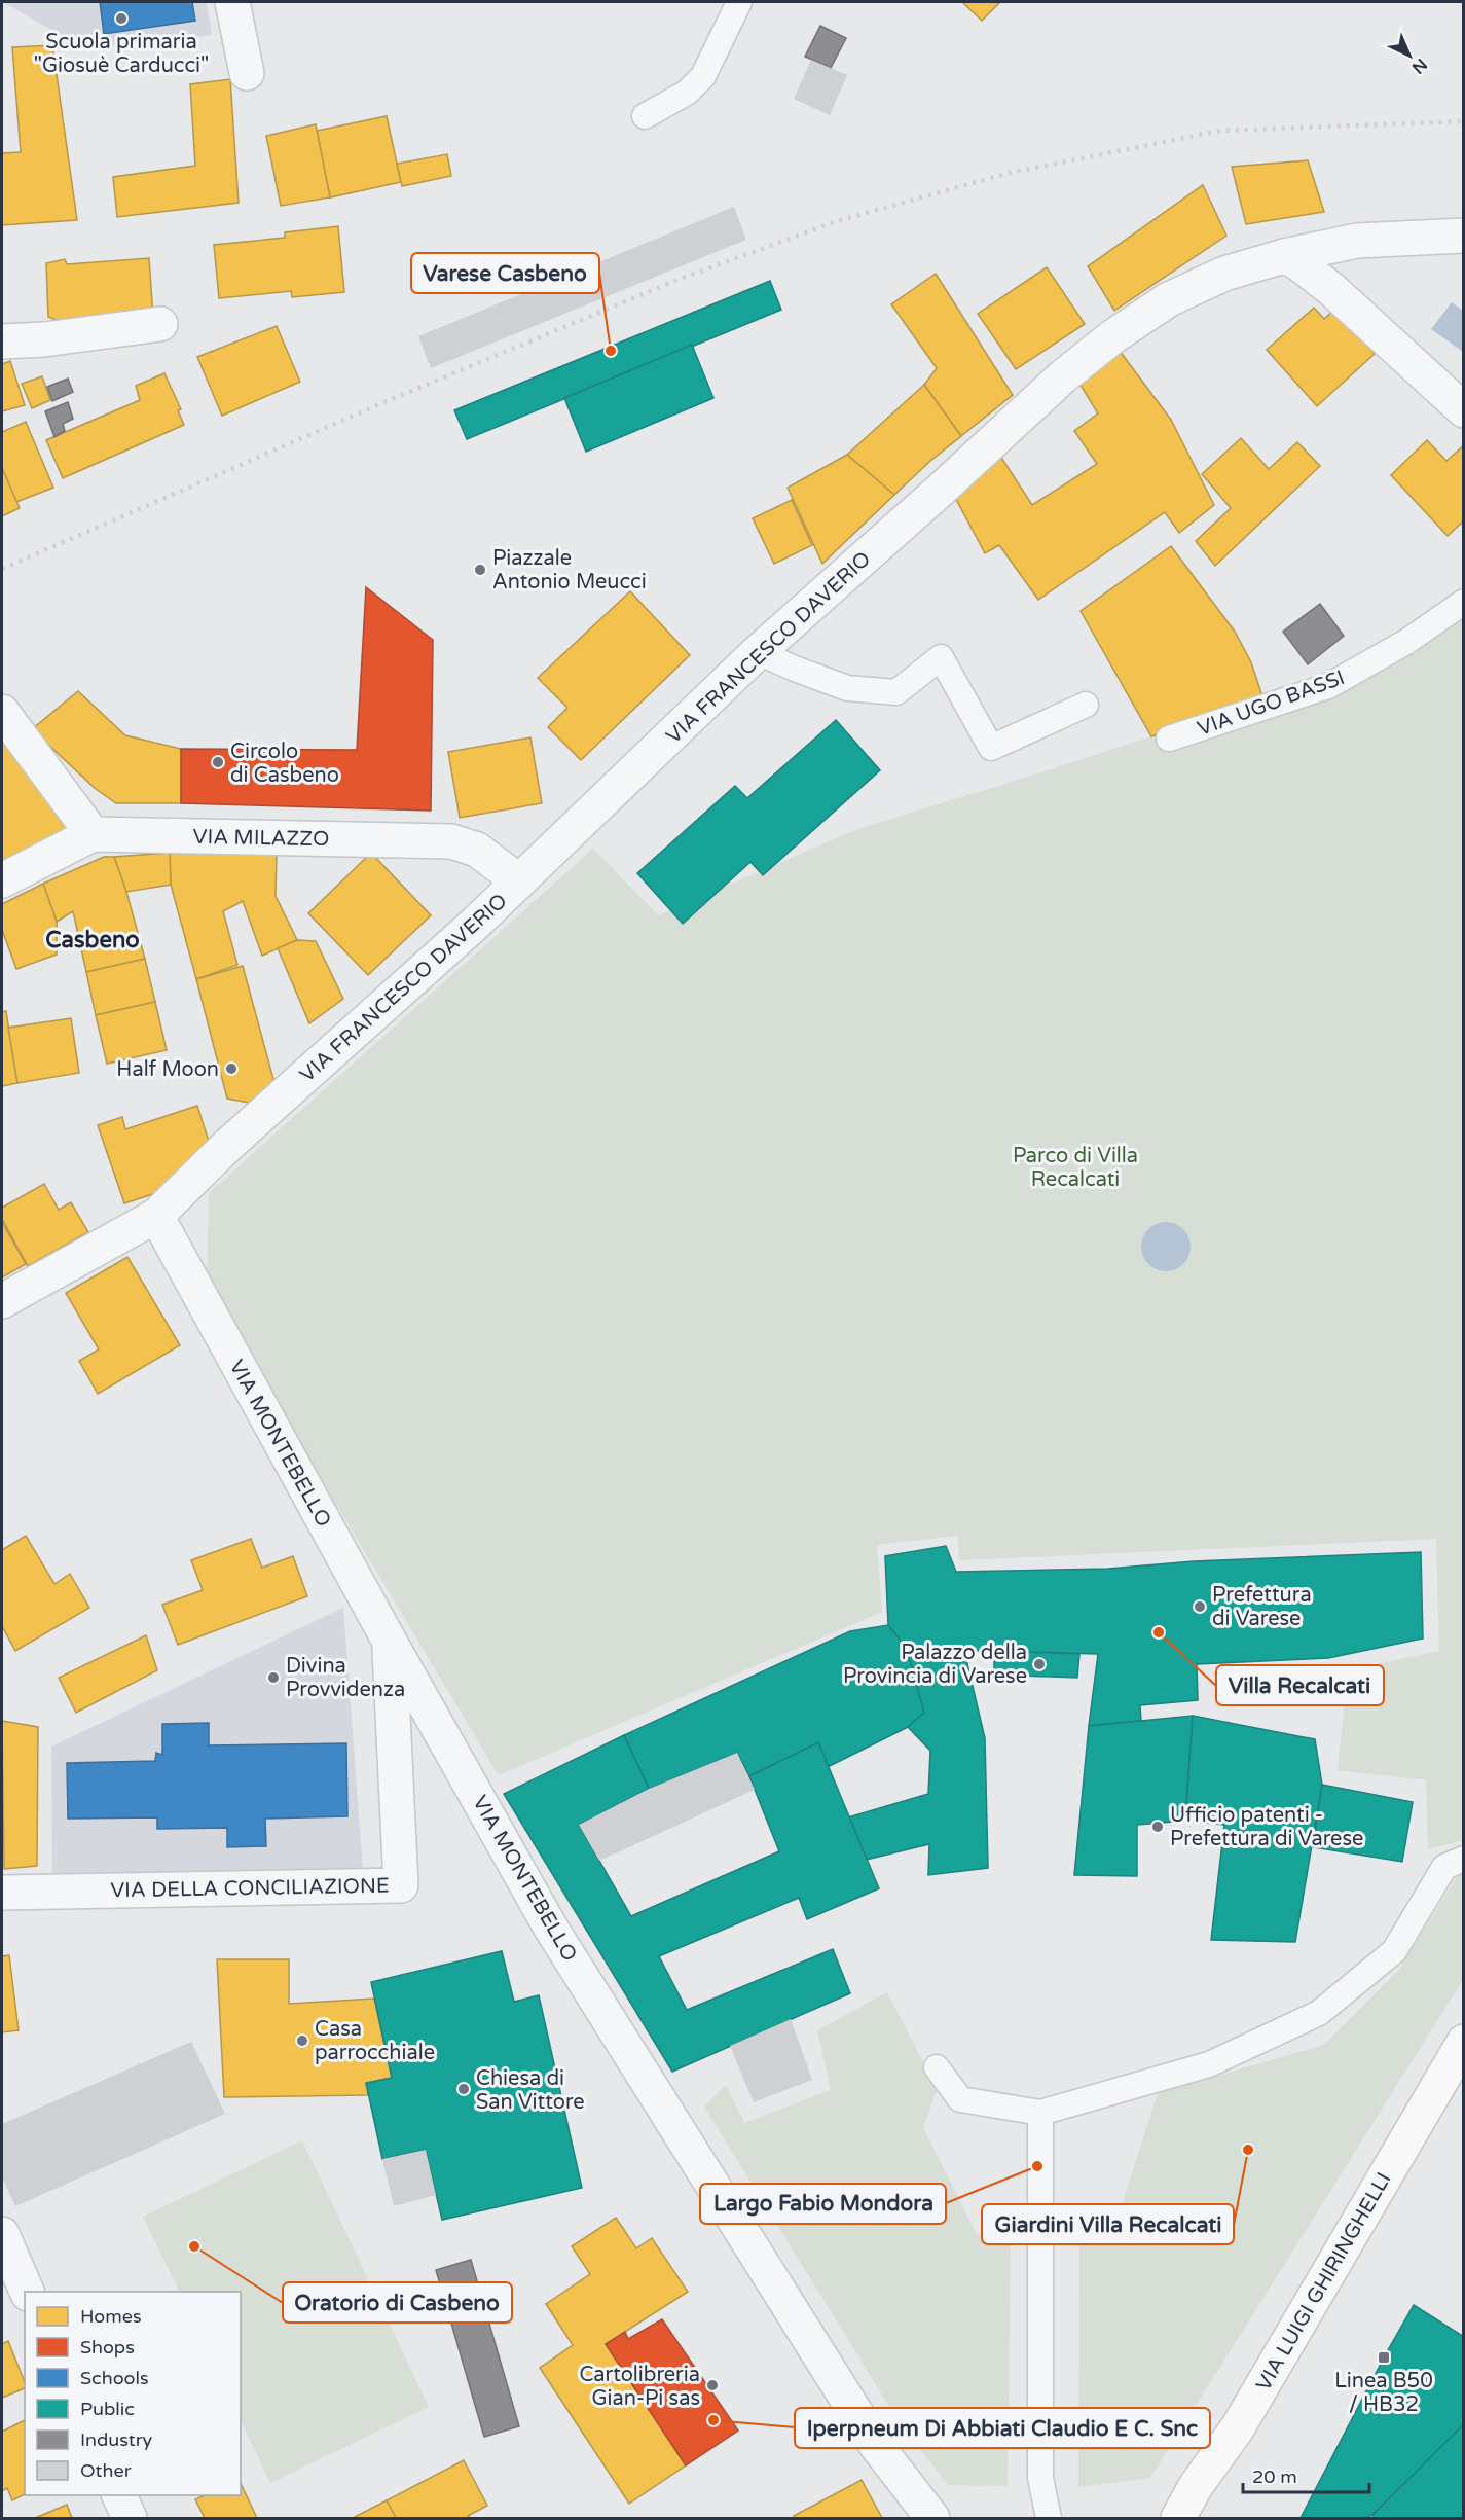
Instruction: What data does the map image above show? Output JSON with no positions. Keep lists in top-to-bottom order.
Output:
{
  "streets": {
    "street": [
      "VIA FRANCESCO DAVERIO",
      "VIA MILAZZO",
      "VIA MONTEBELLO",
      "VIA DELLA CONCILIAZIONE",
      "VIA LUIGI GHIRINGHELLI"
    ],
    "lane": ["VIA UGO BASSI"]
  },
  "crossings": [
    ["VIA FRANCESCO DAVERIO", "VIA MILAZZO"],
    ["VIA FRANCESCO DAVERIO", "VIA MONTEBELLO"],
    ["VIA MONTEBELLO", "VIA DELLA CONCILIAZIONE"]
  ],
  "districts": ["Casbeno"],
  "parks": ["Parco di Villa Recalcati"],
  "places": {
    "other": [
      "Scuola primaria \"Giosuè Carducci\"",
      "Varese Casbeno",
      "Piazzale Antonio Meucci",
      "Circolo di Casbeno",
      "Half Moon",
      "Prefettura di Varese",
      "Villa Recalcati",
      "Palazzo della Provincia di Varese",
      "Divina Provvidenza",
      "Ufficio patenti - Prefettura di Varese",
      "Casa parrocchiale",
      "Chiesa di San Vittore",
      "Giardini Villa Recalcati",
      "Largo Fabio Mondora",
      "Oratorio di Casbeno",
      "Cartolibreria Gian-Pi sas",
      "Iperpneum Di Abbiati Claudio E C. Snc"
    ],
    "transit": ["Linea B50 / HB32"]
  },
  "legend": [
    "Homes",
    "Shops",
    "Schools",
    "Public",
    "Industry",
    "Other"
  ],
  "scale_bar": "20 m",
  "north": "bottom right"
}
